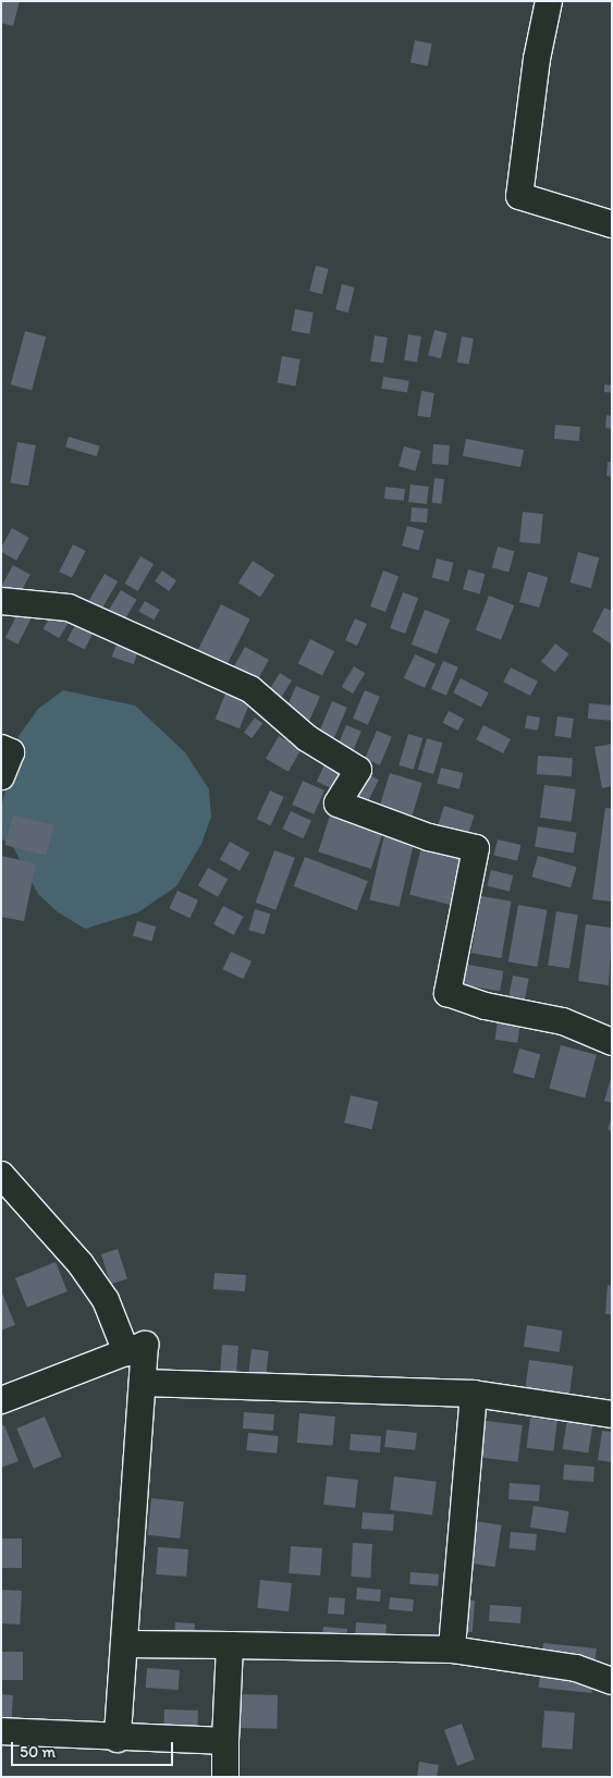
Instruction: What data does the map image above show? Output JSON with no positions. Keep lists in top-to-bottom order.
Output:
{
  "scale_bar": "50 m"
}
